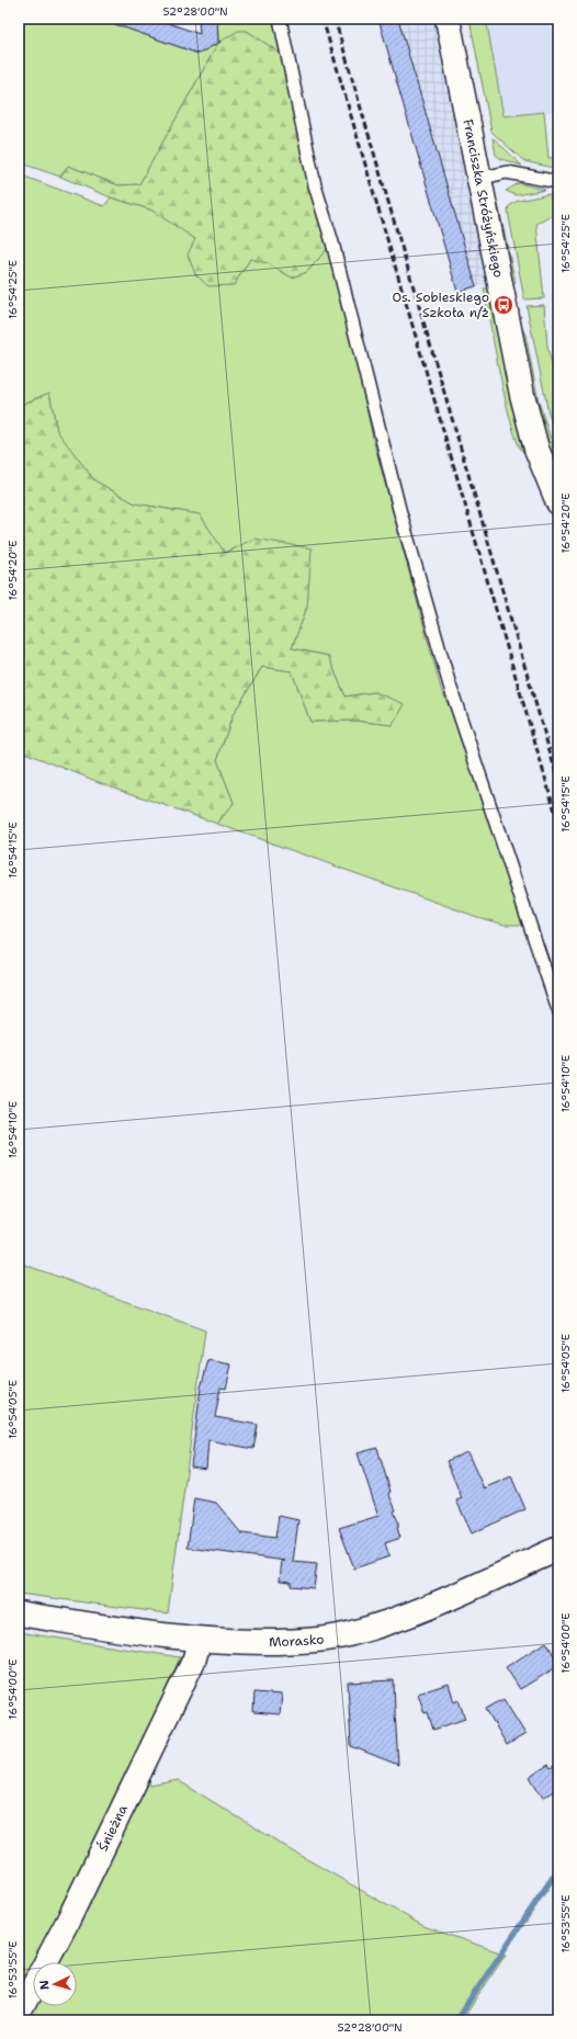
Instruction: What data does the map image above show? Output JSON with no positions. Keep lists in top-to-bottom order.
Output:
{
  "streets": {
    "street": ["Franciszka Stróżyńskiego", "Morasko", "Śnieżna"]
  },
  "crossings": [
    ["Morasko", "Śnieżna"]
  ],
  "places": {
    "bus stop": ["Os. Sobieskiego Szkoła n/ż"]
  },
  "north": "left",
  "coordinates": [
    "52°28'00\"N",
    "16°54'25\"E",
    "16°54'20\"E",
    "16°54'15\"E",
    "16°54'10\"E",
    "16°54'05\"E",
    "16°54'00\"E",
    "16°53'55\"E"
  ]
}
